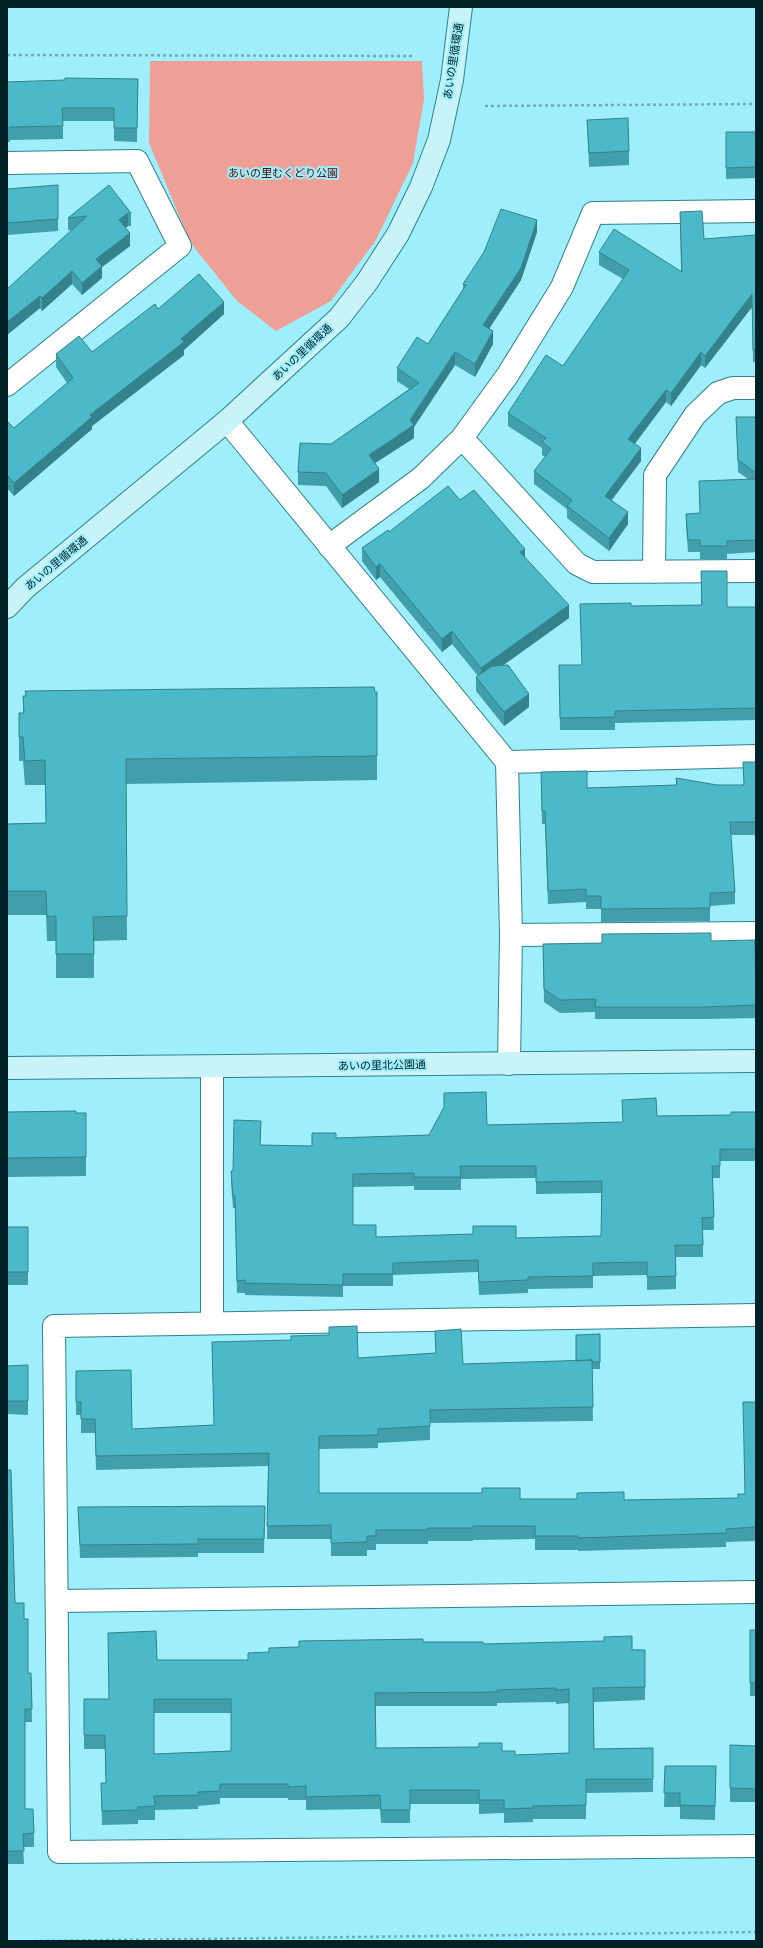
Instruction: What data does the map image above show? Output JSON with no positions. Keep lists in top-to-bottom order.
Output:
{
  "streets": {
    "street": ["あいの里循環通", "あいの里北公園通"]
  },
  "parks": ["あいの里むくどり公園"]
}
